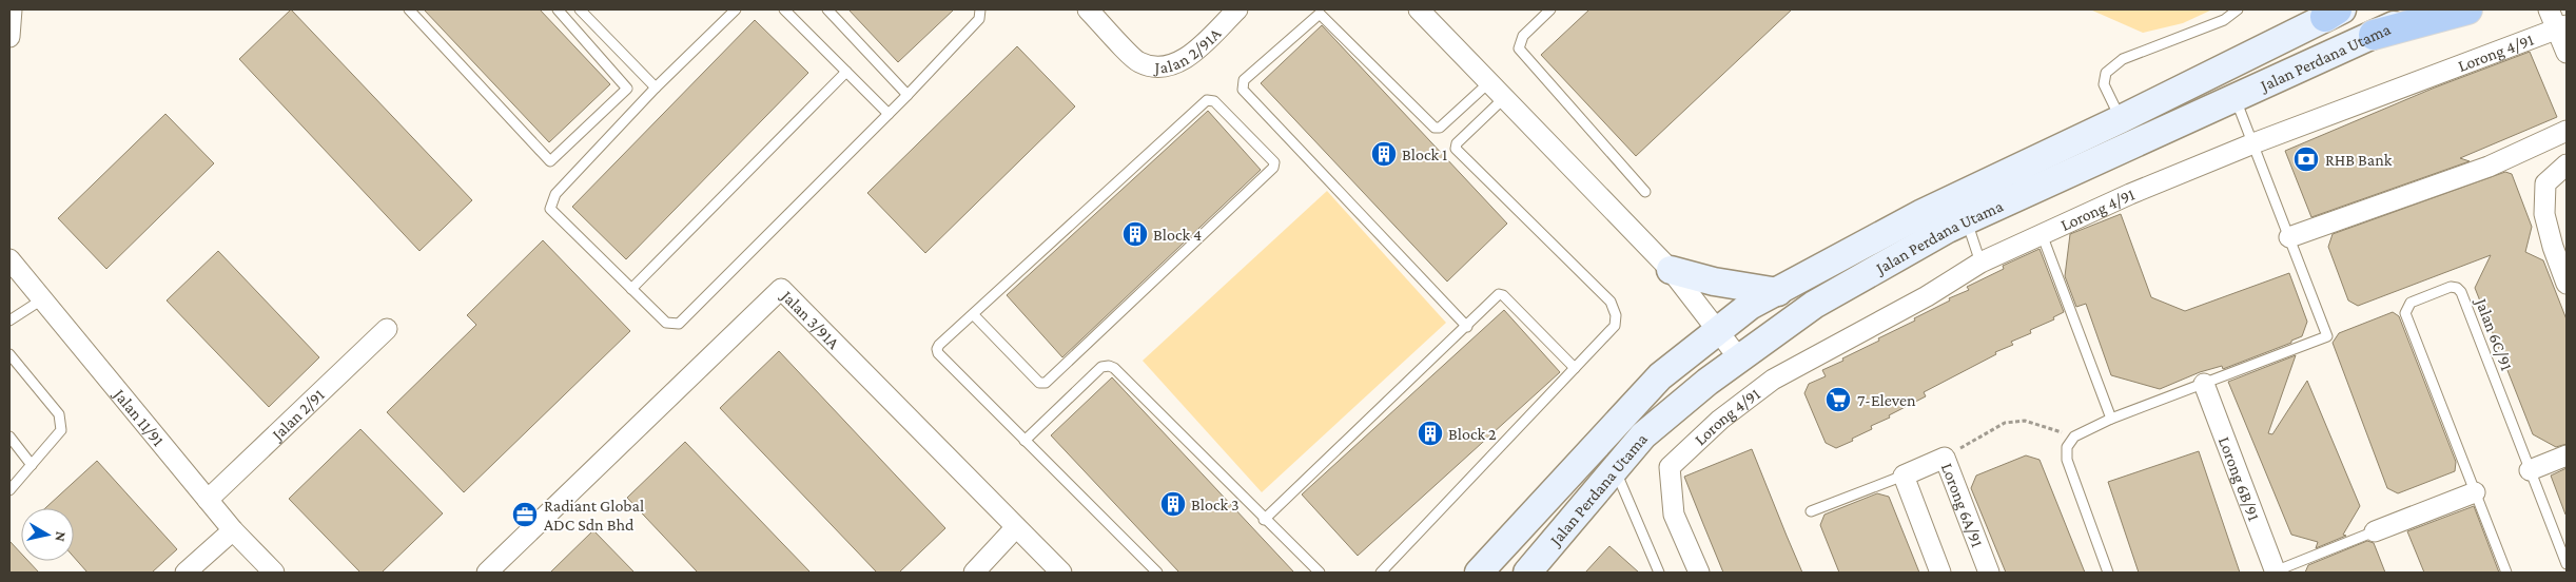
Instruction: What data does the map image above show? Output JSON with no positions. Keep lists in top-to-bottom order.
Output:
{
  "streets": {
    "street": [
      "Jalan 2/91A",
      "Lorong 4/91",
      "Jalan Perdana Utama",
      "Jalan 3/91A",
      "Jalan 2/91",
      "Jalan 11/91",
      "Lorong 6B/91",
      "Lorong 6A/91"
    ],
    "lane": ["Jalan 6C/91"]
  },
  "crossings": [
    ["Jalan 2/91", "Jalan 11/91"]
  ],
  "places": {
    "building": [
      "Block 1",
      "Block 4",
      "Block 2",
      "Block 3"
    ],
    "bank": ["RHB Bank"],
    "supermarket": ["7-Eleven"],
    "office": ["Radiant Global ADC Sdn Bhd"]
  },
  "north": "right"
}
